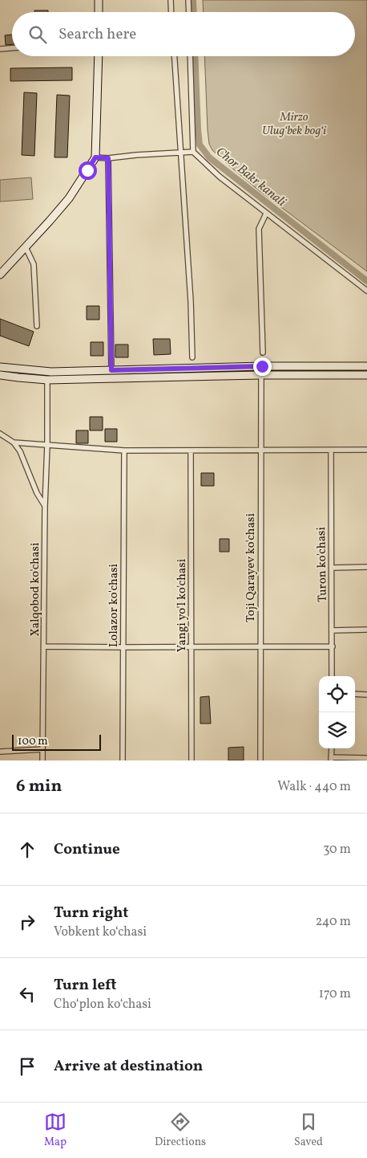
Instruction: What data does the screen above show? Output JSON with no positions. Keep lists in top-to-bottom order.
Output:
{
  "streets": {
    "street": [
      "Turon ko'chasi",
      "Toji Qarayev ko'chasi",
      "Xalqobod ko'chasi",
      "Lolazor ko'chasi",
      "Yangi yo'l ko'chasi"
    ]
  },
  "water": ["Chor Bakr kanali"],
  "parks": ["Mirzo Ulugʻbek bogʻi"],
  "scale_bar": "100 m",
  "page": {
    "search": "Search here",
    "scale": "100 m",
    "heading": ["6 min", "Walk · 440 m"],
    "list": [
      ["Continue", "30 m"],
      ["Turn right", "Vobkent koʻchasi", "240 m"],
      ["Turn left", "Choʻplon koʻchasi", "170 m"],
      "Arrive at destination"
    ],
    "nav": ["Map", "Directions", "Saved"]
  }
}
